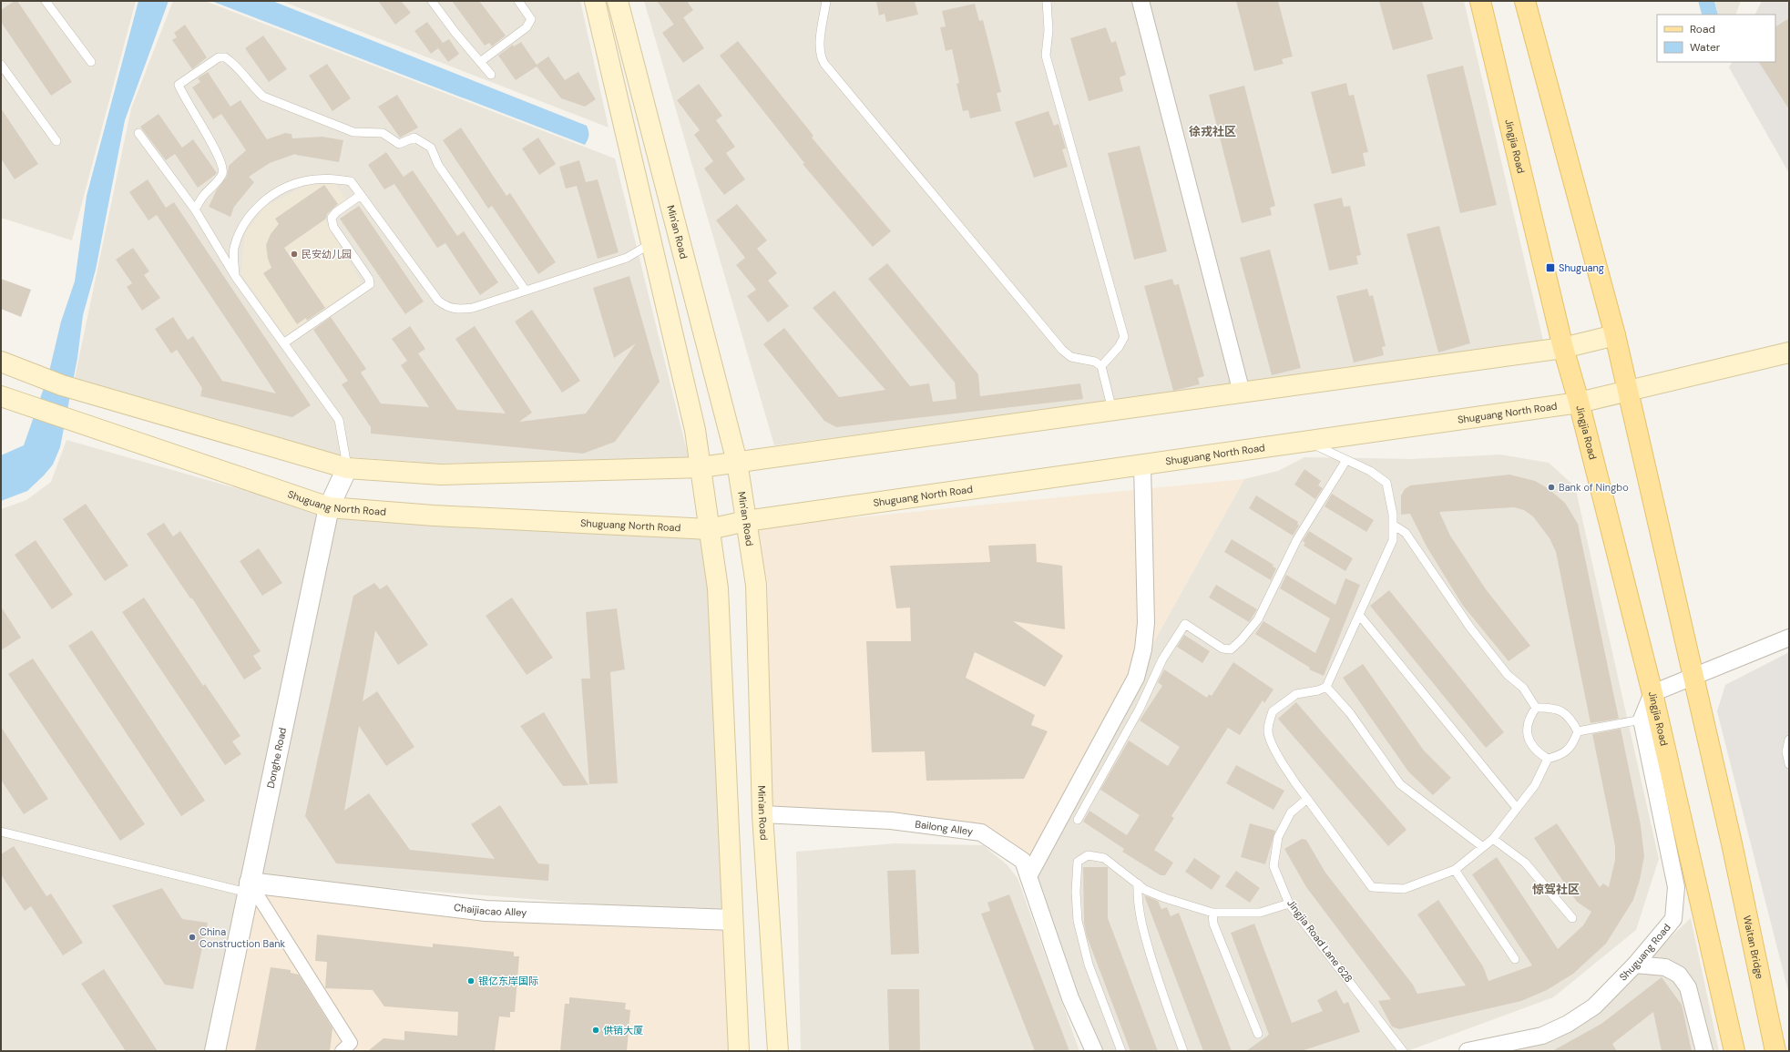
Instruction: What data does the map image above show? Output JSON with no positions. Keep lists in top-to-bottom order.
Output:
{
  "streets": {
    "main road": [
      "Jingjia Road",
      "Min'an Road",
      "Shuguang North Road",
      "Waitan Bridge"
    ],
    "street": [
      "Donghe Road",
      "Bailong Alley",
      "Chaijiacao Alley",
      "Shuguang Road"
    ],
    "lane": ["Jingjia Road Lane 628"]
  },
  "crossings": [
    ["Jingjia Road", "Shuguang North Road"],
    ["Min'an Road", "Shuguang North Road"],
    ["Min'an Road", "Bailong Alley"],
    ["Shuguang North Road", "Donghe Road"],
    ["Donghe Road", "Chaijiacao Alley"]
  ],
  "districts": ["徐戎社区", "惊驾社区"],
  "places": {
    "other": [
      "民安幼儿园",
      "Bank of Ningbo",
      "China Construction Bank",
      "银亿东岸国际",
      "供销大厦"
    ],
    "transit": ["Shuguang"]
  },
  "legend": ["Road", "Water"]
}
